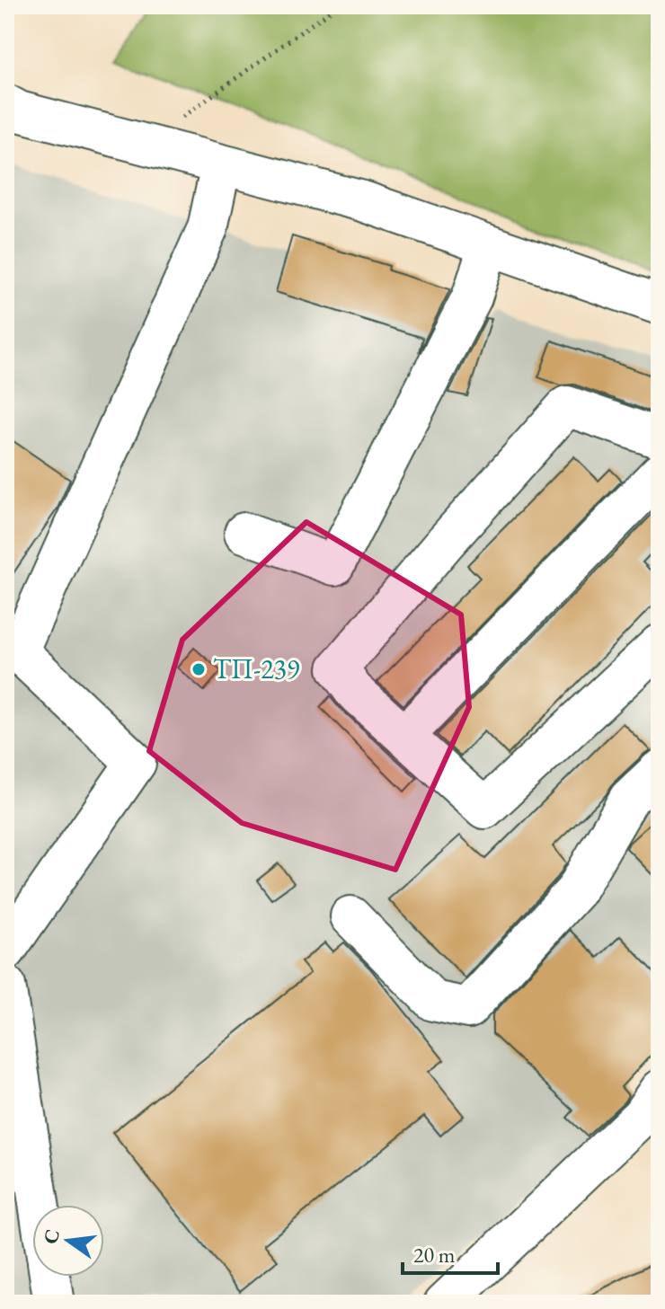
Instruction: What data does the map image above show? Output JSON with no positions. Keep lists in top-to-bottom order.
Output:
{
  "places": ["ТП-239"],
  "scale_bar": "20 m",
  "north": "left"
}
